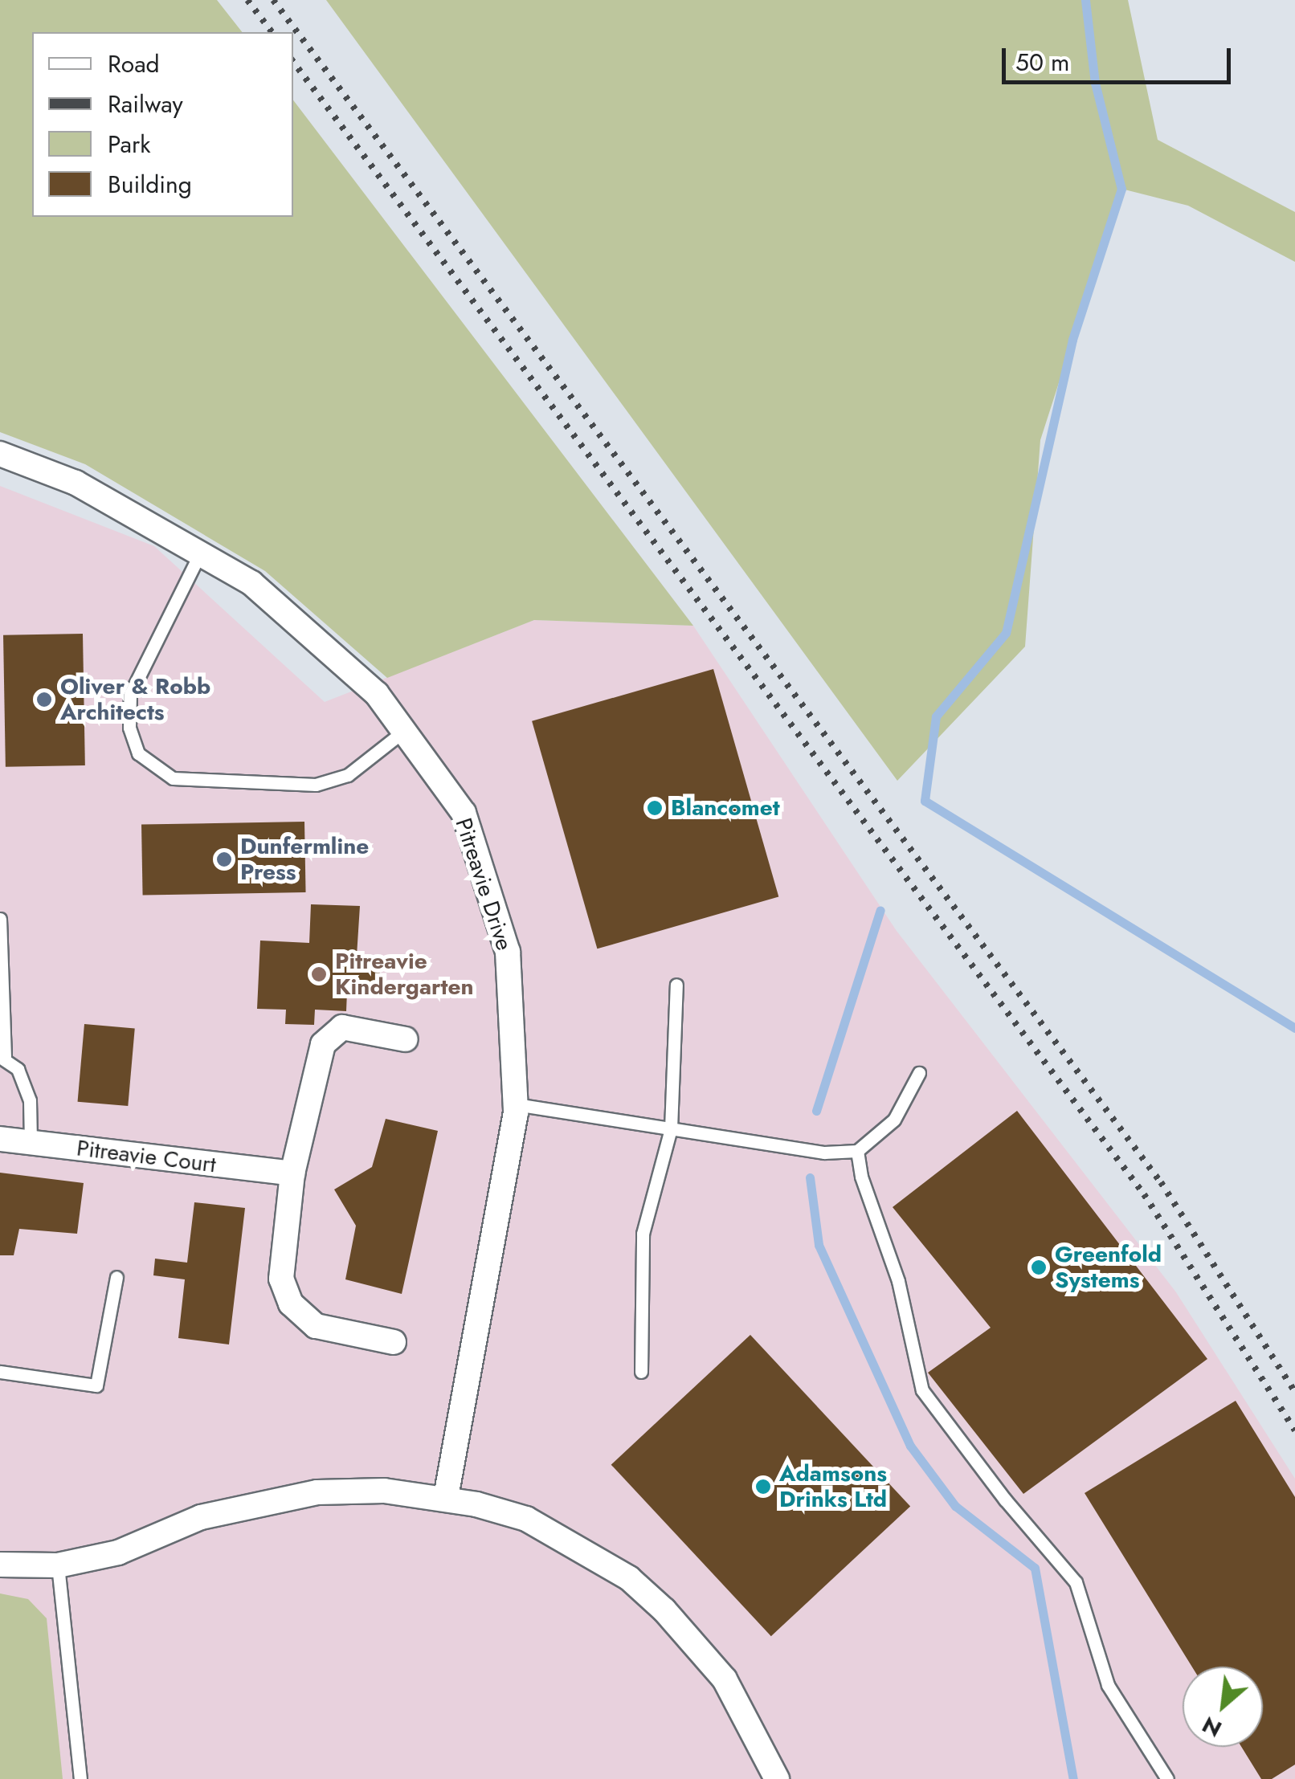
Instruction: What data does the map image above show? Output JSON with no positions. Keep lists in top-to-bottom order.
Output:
{
  "streets": {
    "street": ["Pitreavie Drive", "Pitreavie Court"]
  },
  "places": [
    "Oliver & Robb Architects",
    "Blancomet",
    "Dunfermline Press",
    "Pitreavie Kindergarten",
    "Greenfold Systems",
    "Adamsons Drinks Ltd"
  ],
  "legend": [
    "Road",
    "Railway",
    "Park",
    "Building"
  ],
  "scale_bar": "50 m",
  "north": "bottom left"
}
